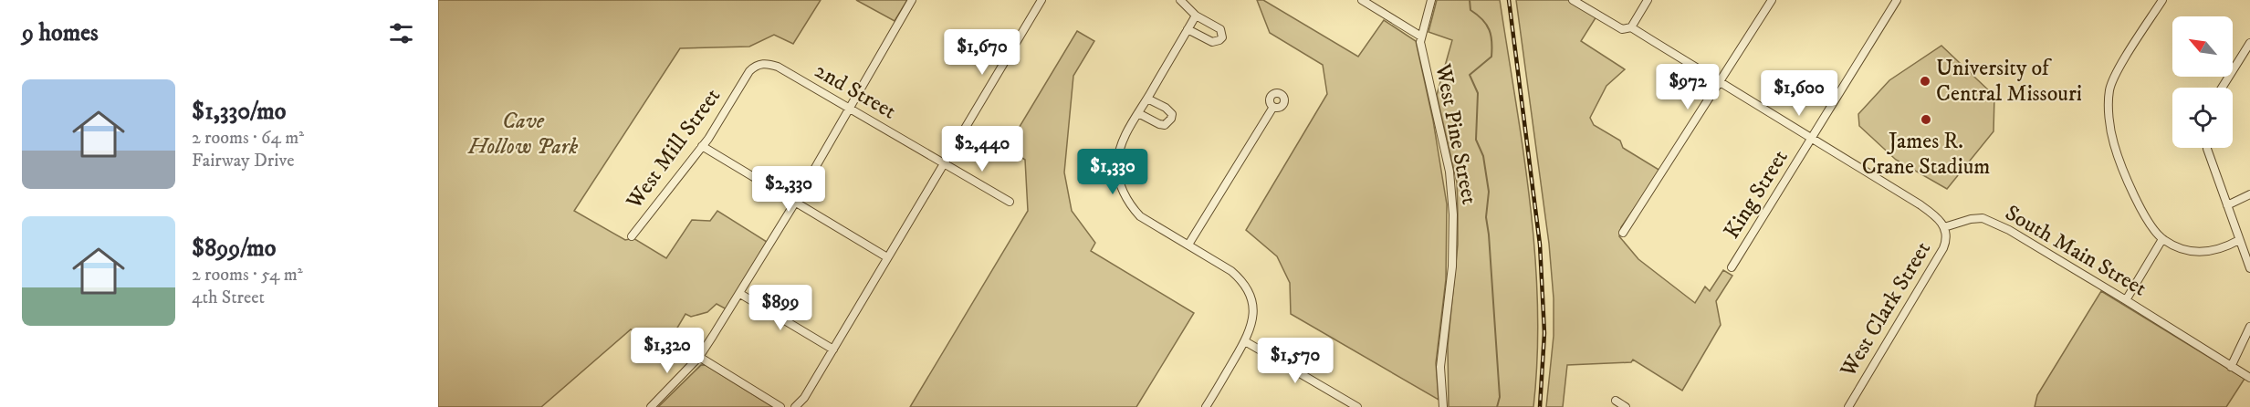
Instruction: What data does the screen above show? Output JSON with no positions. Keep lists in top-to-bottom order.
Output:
{
  "streets": {
    "street": [
      "2nd Street",
      "West Pine Street",
      "West Mill Street",
      "King Street",
      "South Main Street",
      "West Clark Street"
    ]
  },
  "crossings": [
    ["2nd Street", "West Mill Street"],
    ["South Main Street", "West Clark Street"]
  ],
  "parks": ["Cave Hollow Park"],
  "places": ["University of Central Missouri", "James R. Crane Stadium"],
  "north": "top left",
  "page": {
    "heading": "9 homes",
    "price": [
      "$1,670",
      "$972",
      "$1,600",
      "$2,440",
      "$1,330",
      "$2,330",
      "$899",
      "$1,320",
      "$1,570"
    ],
    "list": [
      {
        "name": "$1,330/mo",
        "note": "2 rooms · 64 m² · Fairway Drive"
      },
      {
        "name": "$899/mo",
        "note": "2 rooms · 54 m² · 4th Street"
      }
    ]
  }
}
